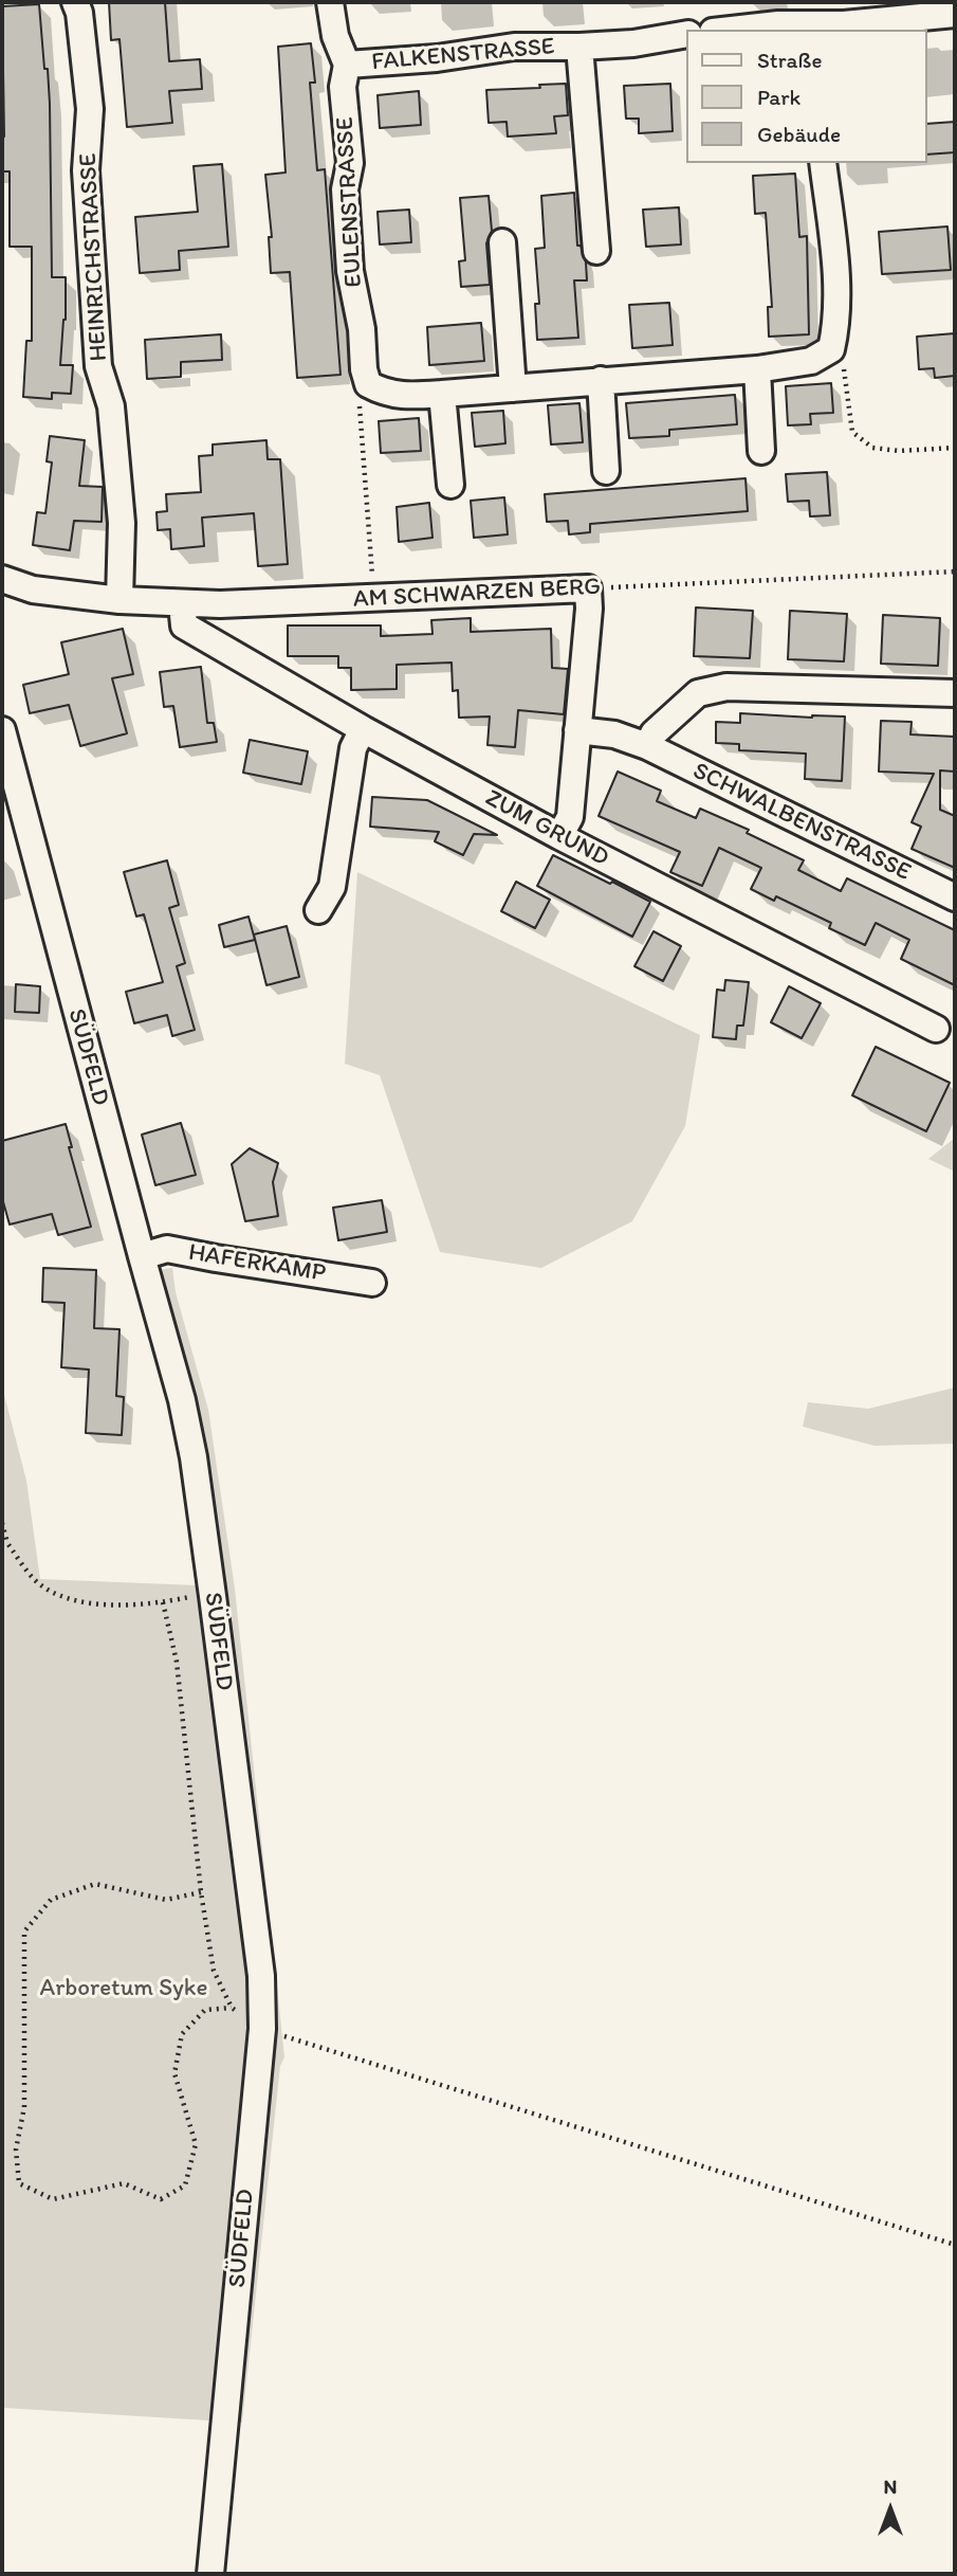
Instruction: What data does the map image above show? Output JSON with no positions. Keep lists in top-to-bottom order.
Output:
{
  "streets": {
    "street": [
      "FALKENSTRASSE",
      "EULENSTRASSE",
      "HEINRICHSTRASSE",
      "AM SCHWARZEN BERG",
      "SCHWALBENSTRASSE",
      "ZUM GRUND",
      "SÜDFELD",
      "HAFERKAMP"
    ]
  },
  "crossings": [
    ["FALKENSTRASSE", "EULENSTRASSE"],
    ["HEINRICHSTRASSE", "AM SCHWARZEN BERG"],
    ["AM SCHWARZEN BERG", "ZUM GRUND"],
    ["SÜDFELD", "HAFERKAMP"]
  ],
  "parks": ["Arboretum Syke"],
  "legend": ["Straße", "Park", "Gebäude"],
  "north": "top"
}
